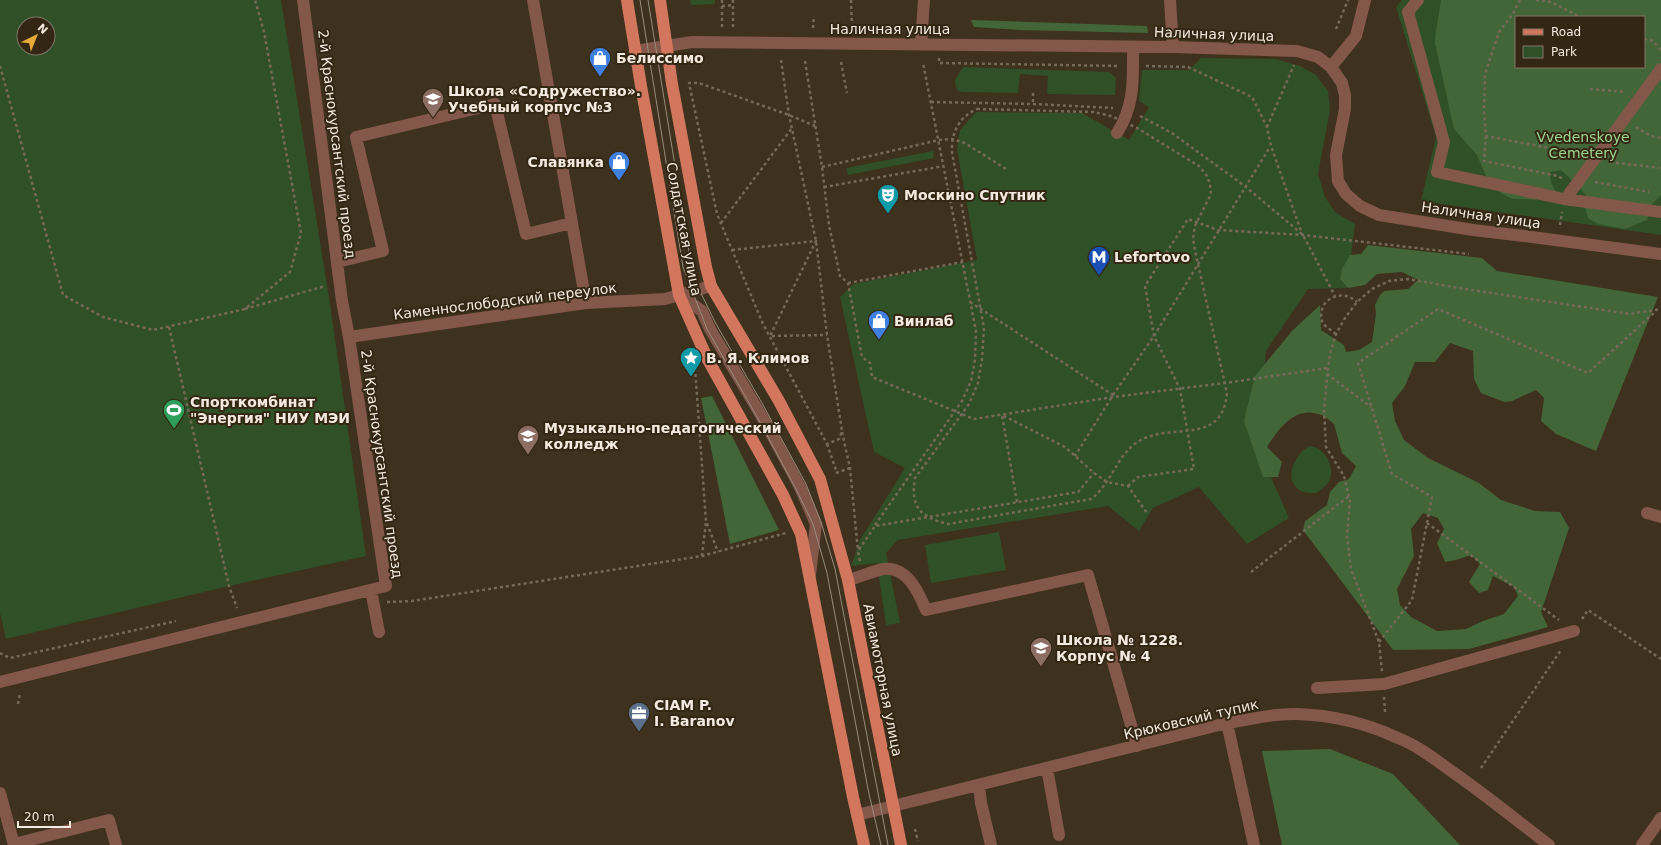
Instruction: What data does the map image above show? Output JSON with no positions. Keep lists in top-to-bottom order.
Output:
{
  "streets": {
    "main road": ["Солдатская улица", "Авиамоторная улица"],
    "street": [
      "Наличная улица",
      "2-й Краснокурсантский проезд",
      "Каменнослободский переулок",
      "Крюковский тупик"
    ]
  },
  "crossings": [
    ["Наличная улица", "Солдатская улица"],
    ["2-й Краснокурсантский проезд", "Каменнослободский переулок"],
    ["Солдатская улица", "Каменнослободский переулок"],
    ["Солдатская улица", "Авиамоторная улица"],
    ["Авиамоторная улица", "Крюковский тупик"]
  ],
  "parks": ["Vvedenskoye Cemetery"],
  "places": {
    "shop": ["Белиссимо", "Славянка", "Винлаб"],
    "school or university": ["Школа «Содружество». Учебный корпус №3", "Музыкально-педагогический колледж", "Школа № 1228. Корпус № 4"],
    "theatre": ["Москино Спутник"],
    "metro station": ["Lefortovo"],
    "place": ["В. Я. Климов"],
    "sports": ["Спорткомбинат \"Энергия\" НИУ МЭИ"],
    "office": ["CIAM P. I. Baranov"]
  },
  "legend": ["Road", "Park"],
  "scale_bar": "20 m",
  "north": "top right"
}
